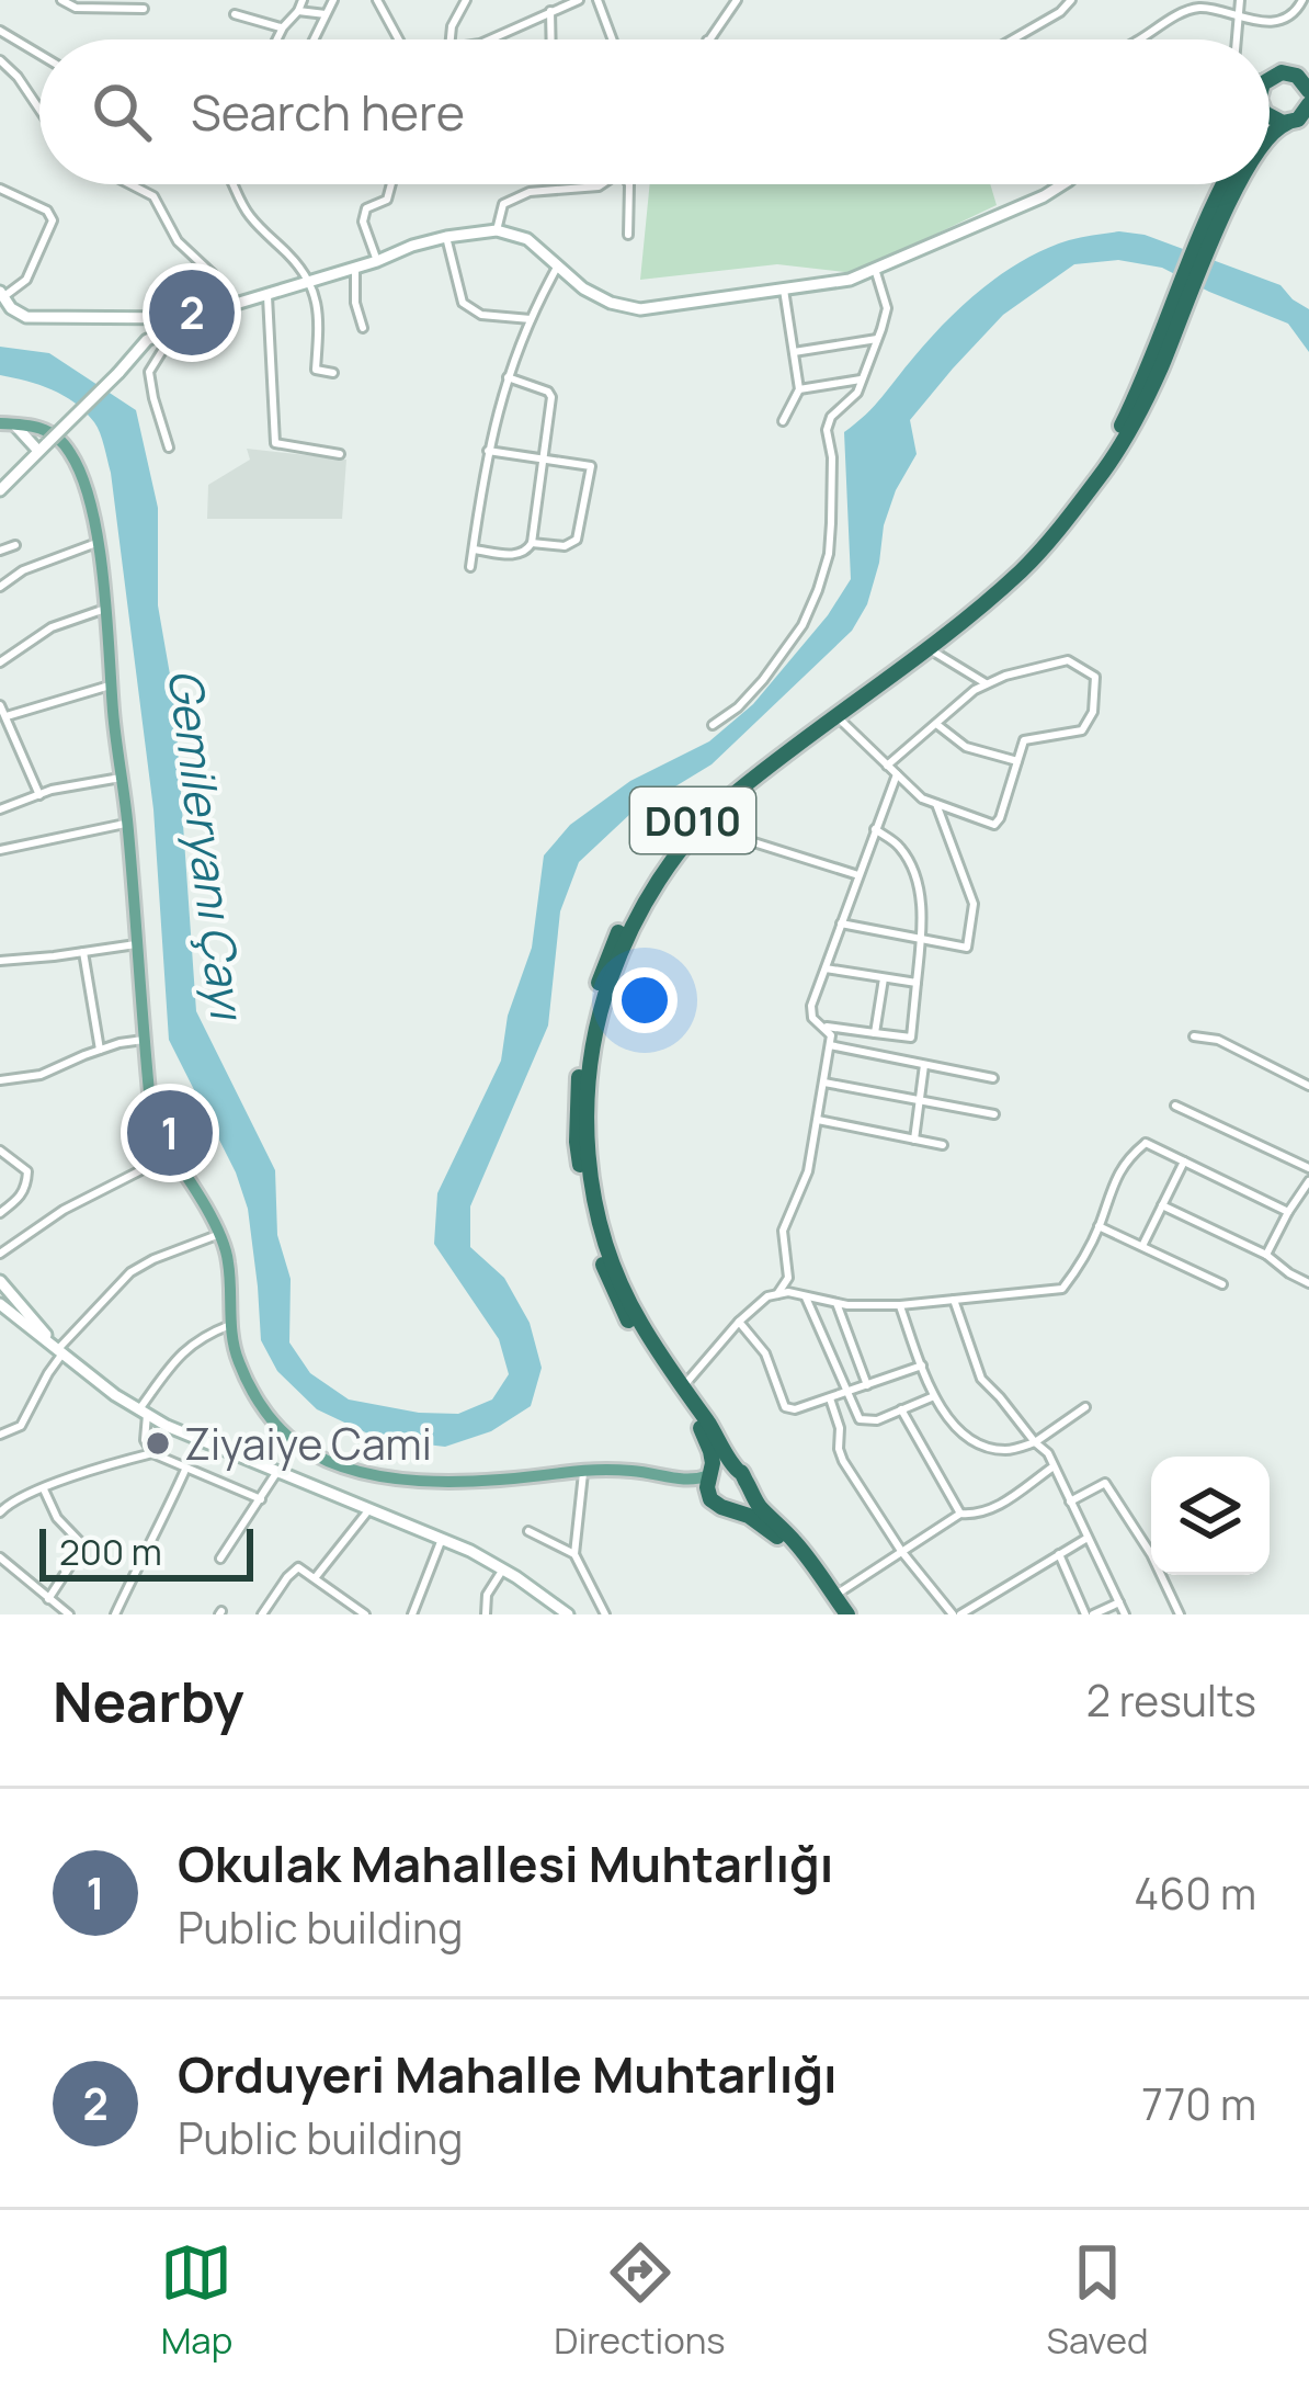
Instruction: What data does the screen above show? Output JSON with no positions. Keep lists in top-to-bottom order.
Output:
{
  "streets": {
    "highway": ["D010"]
  },
  "water": ["Gemileryanı Çayı"],
  "places": ["Ziyaiye Cami"],
  "scale_bar": "200 m",
  "page": {
    "search": "Search here",
    "pins": ["2", "1"],
    "scale": "200 m",
    "heading": ["Nearby", "2 results"],
    "list": [
      {
        "mark": "1",
        "name": "Okulak Mahallesi Muhtarlığı",
        "note": "Public building",
        "value": "460 m"
      },
      {
        "mark": "2",
        "name": "Orduyeri Mahalle Muhtarlığı",
        "note": "Public building",
        "value": "770 m"
      }
    ],
    "nav": ["Map", "Directions", "Saved"]
  }
}
